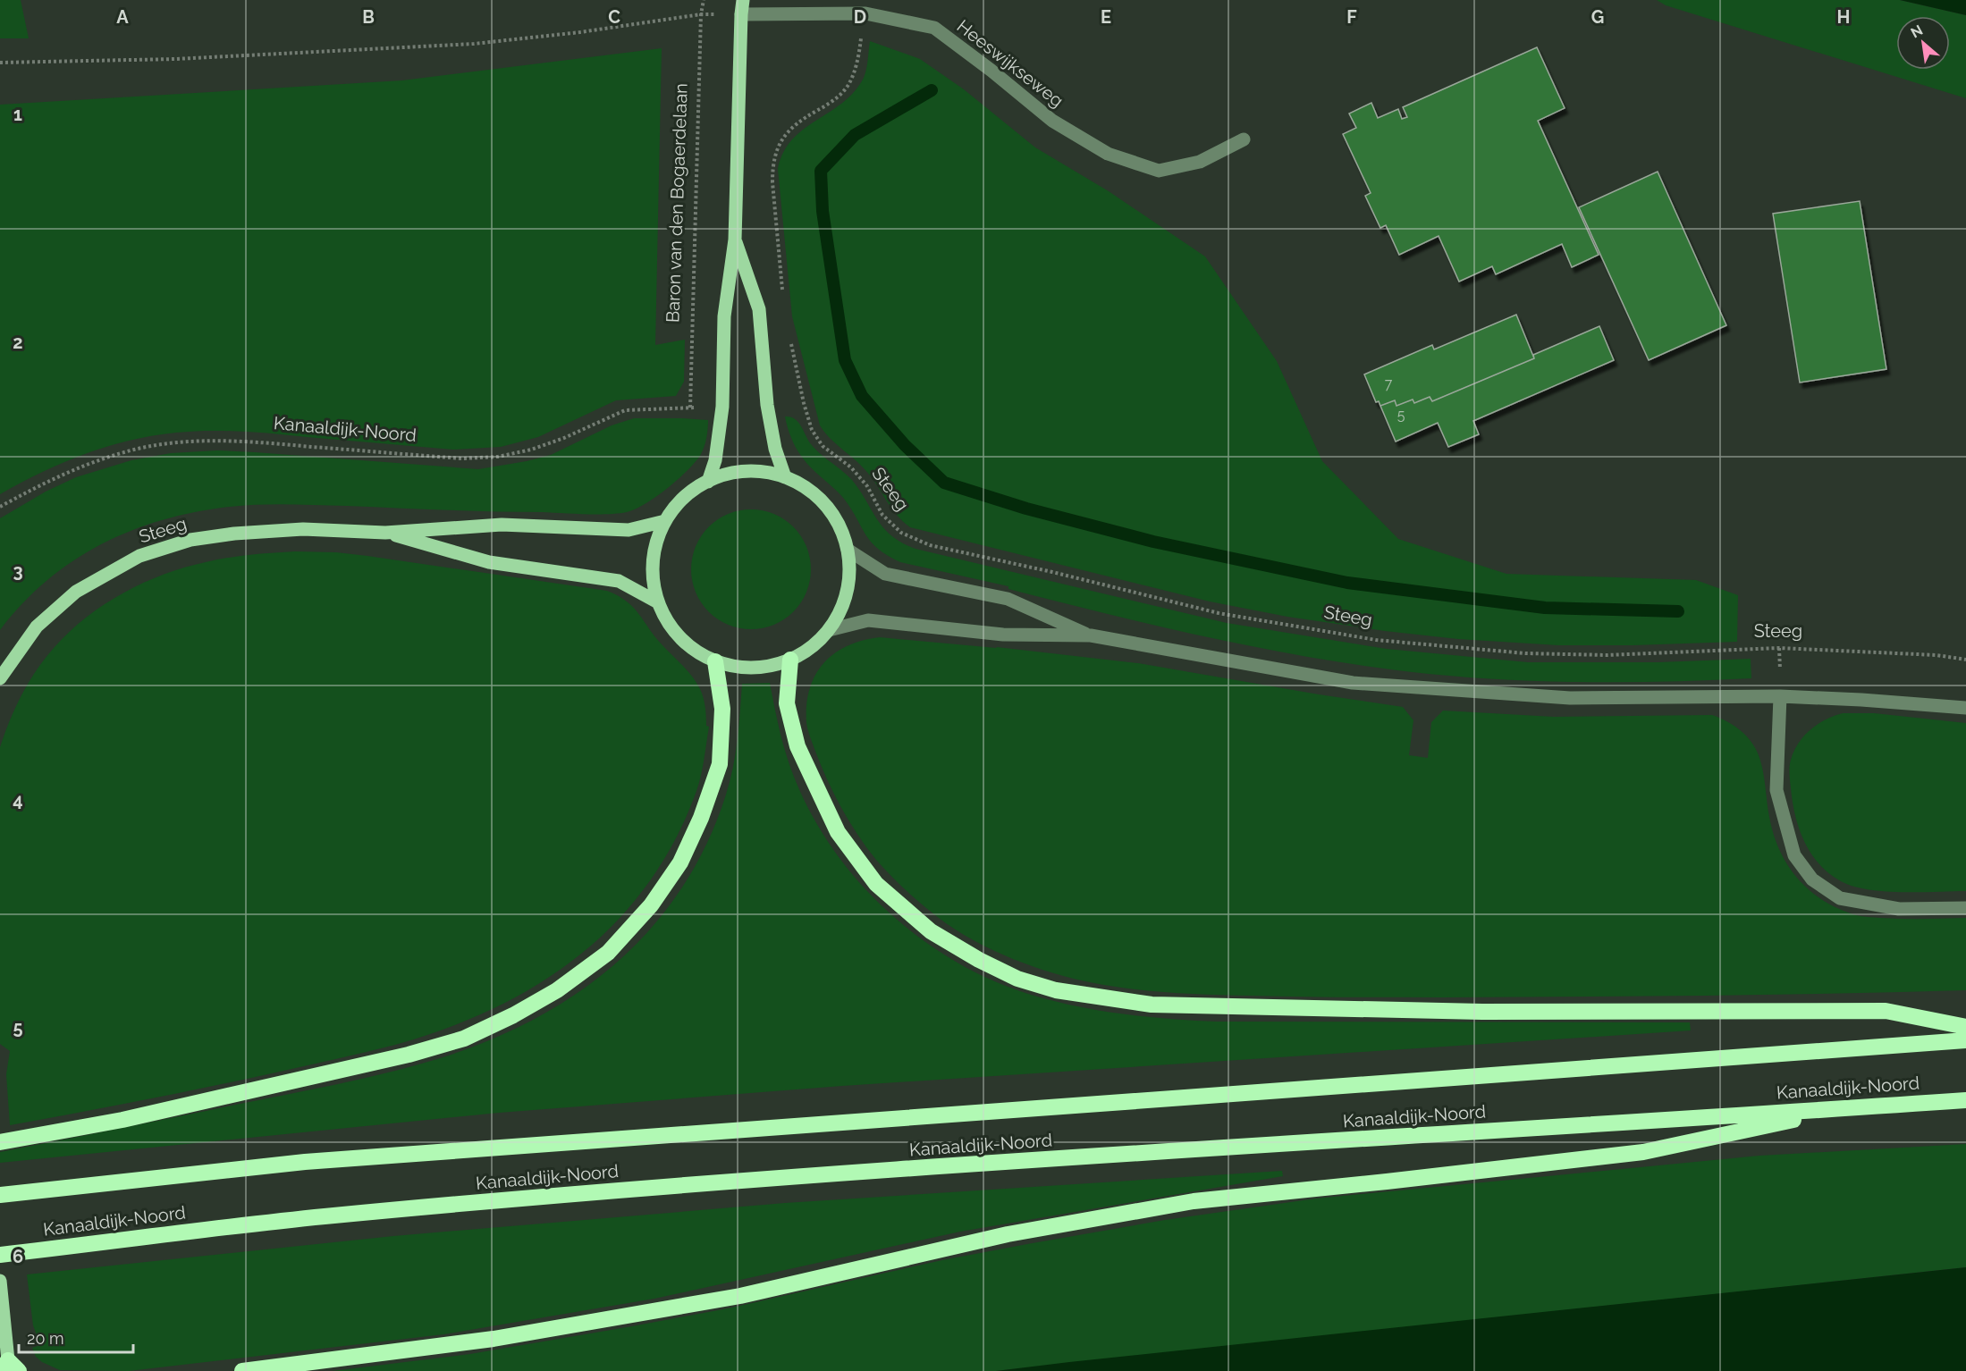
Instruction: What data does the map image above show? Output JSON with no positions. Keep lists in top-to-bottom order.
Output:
{
  "streets": {
    "highway": ["Kanaaldijk-Noord"],
    "main road": ["Steeg"],
    "street": ["Heeswijkseweg"],
    "path": ["Baron van den Bogaerdelaan"]
  },
  "crossings": [
    ["Baron van den Bogaerdelaan", "Kanaaldijk-Noord"]
  ],
  "house_numbers": ["7", "5"],
  "scale_bar": "20 m",
  "north": "top left",
  "grid": {
    "columns": [
      "A",
      "B",
      "C",
      "D",
      "E",
      "F",
      "G",
      "H"
    ],
    "rows": [
      "1",
      "2",
      "3",
      "4",
      "5",
      "6"
    ]
  }
}
